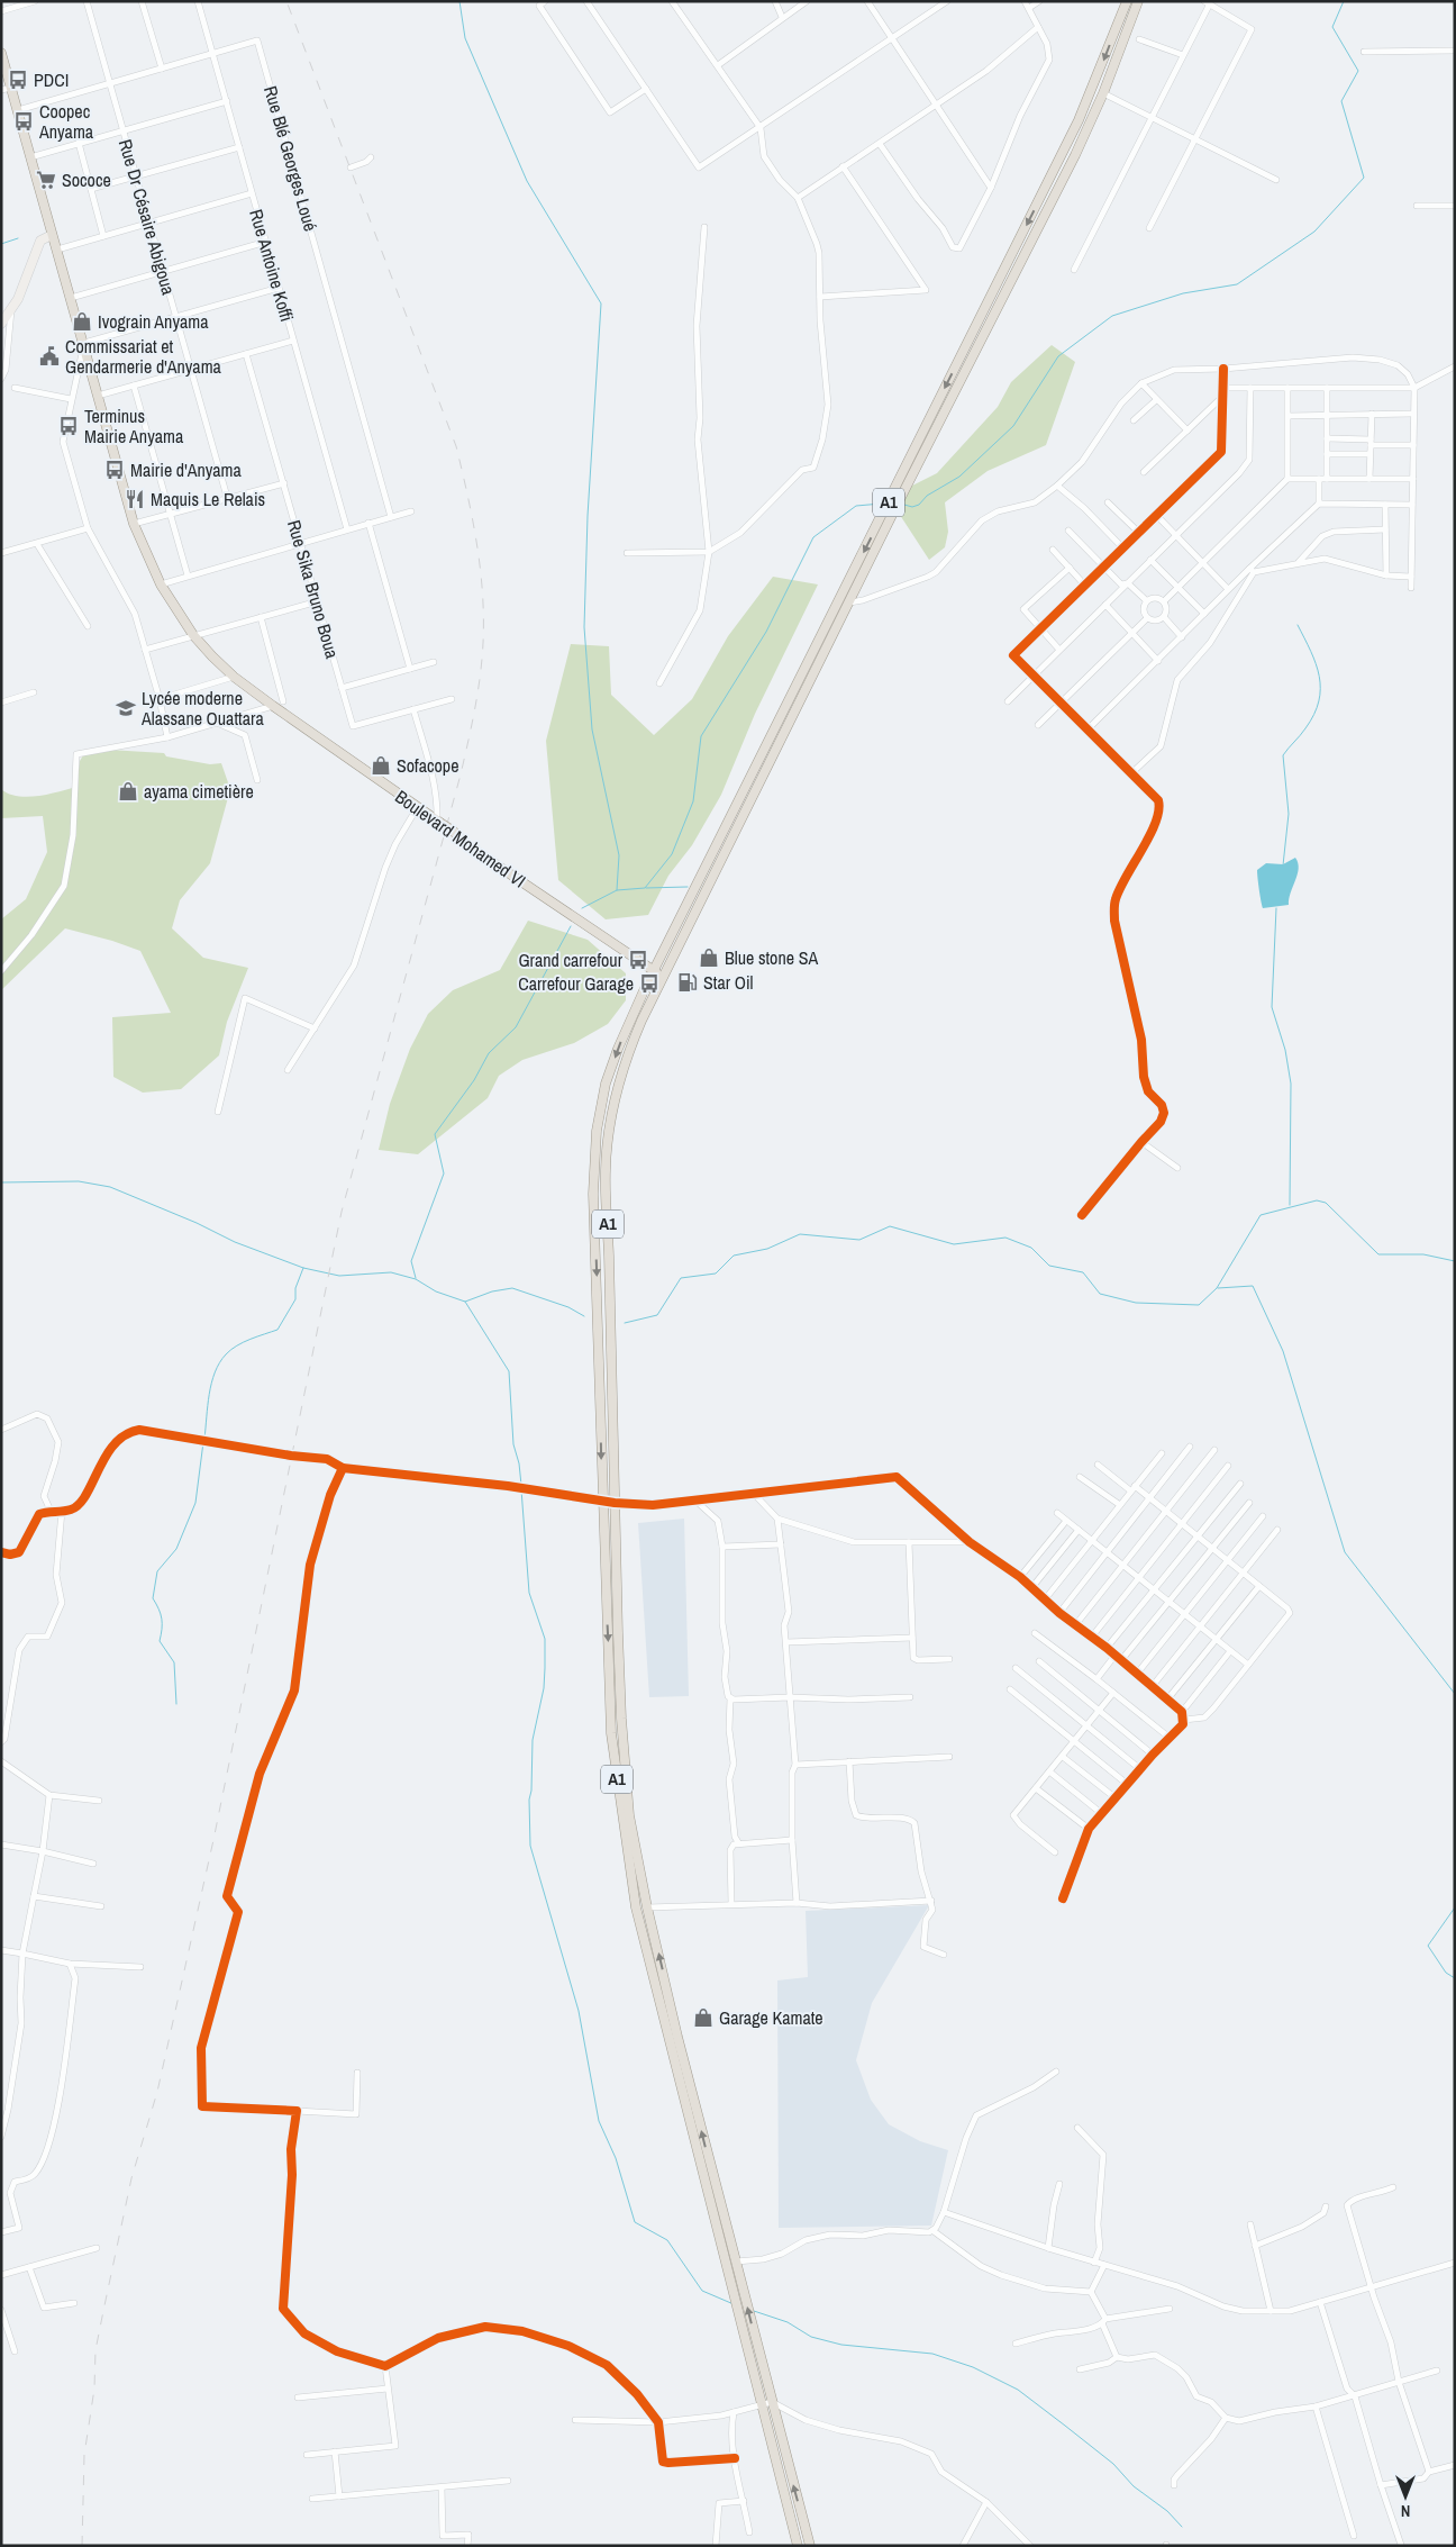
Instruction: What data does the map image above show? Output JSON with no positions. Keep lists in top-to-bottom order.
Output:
{
  "streets": {
    "main road": ["A1", "Boulevard Mohamed VI"],
    "street": [
      "Rue Blé Georges Loué",
      "Rue Dr Césaire Abigoua",
      "Rue Antoine Koffi",
      "Rue Sika Bruno Boua"
    ]
  },
  "crossings": [
    ["Rue Blé Georges Loué", "Rue Dr Césaire Abigoua"],
    ["Rue Blé Georges Loué", "Rue Antoine Koffi"],
    ["Rue Blé Georges Loué", "Boulevard Mohamed VI"],
    ["A1", "Boulevard Mohamed VI"]
  ],
  "places": {
    "bus stop": [
      "PDCI",
      "Coopec Anyama",
      "Terminus Mairie Anyama",
      "Mairie d'Anyama",
      "Grand carrefour",
      "Carrefour Garage"
    ],
    "supermarket": ["Sococe"],
    "shop": [
      "Ivograin Anyama",
      "Sofacope",
      "ayama cimetière",
      "Blue stone SA",
      "Garage Kamate"
    ],
    "public building": ["Commissariat et Gendarmerie d'Anyama"],
    "restaurant": ["Maquis Le Relais"],
    "school or university": ["Lycée moderne Alassane Ouattara"],
    "fuel station": ["Star Oil"]
  },
  "north": "bottom"
}
